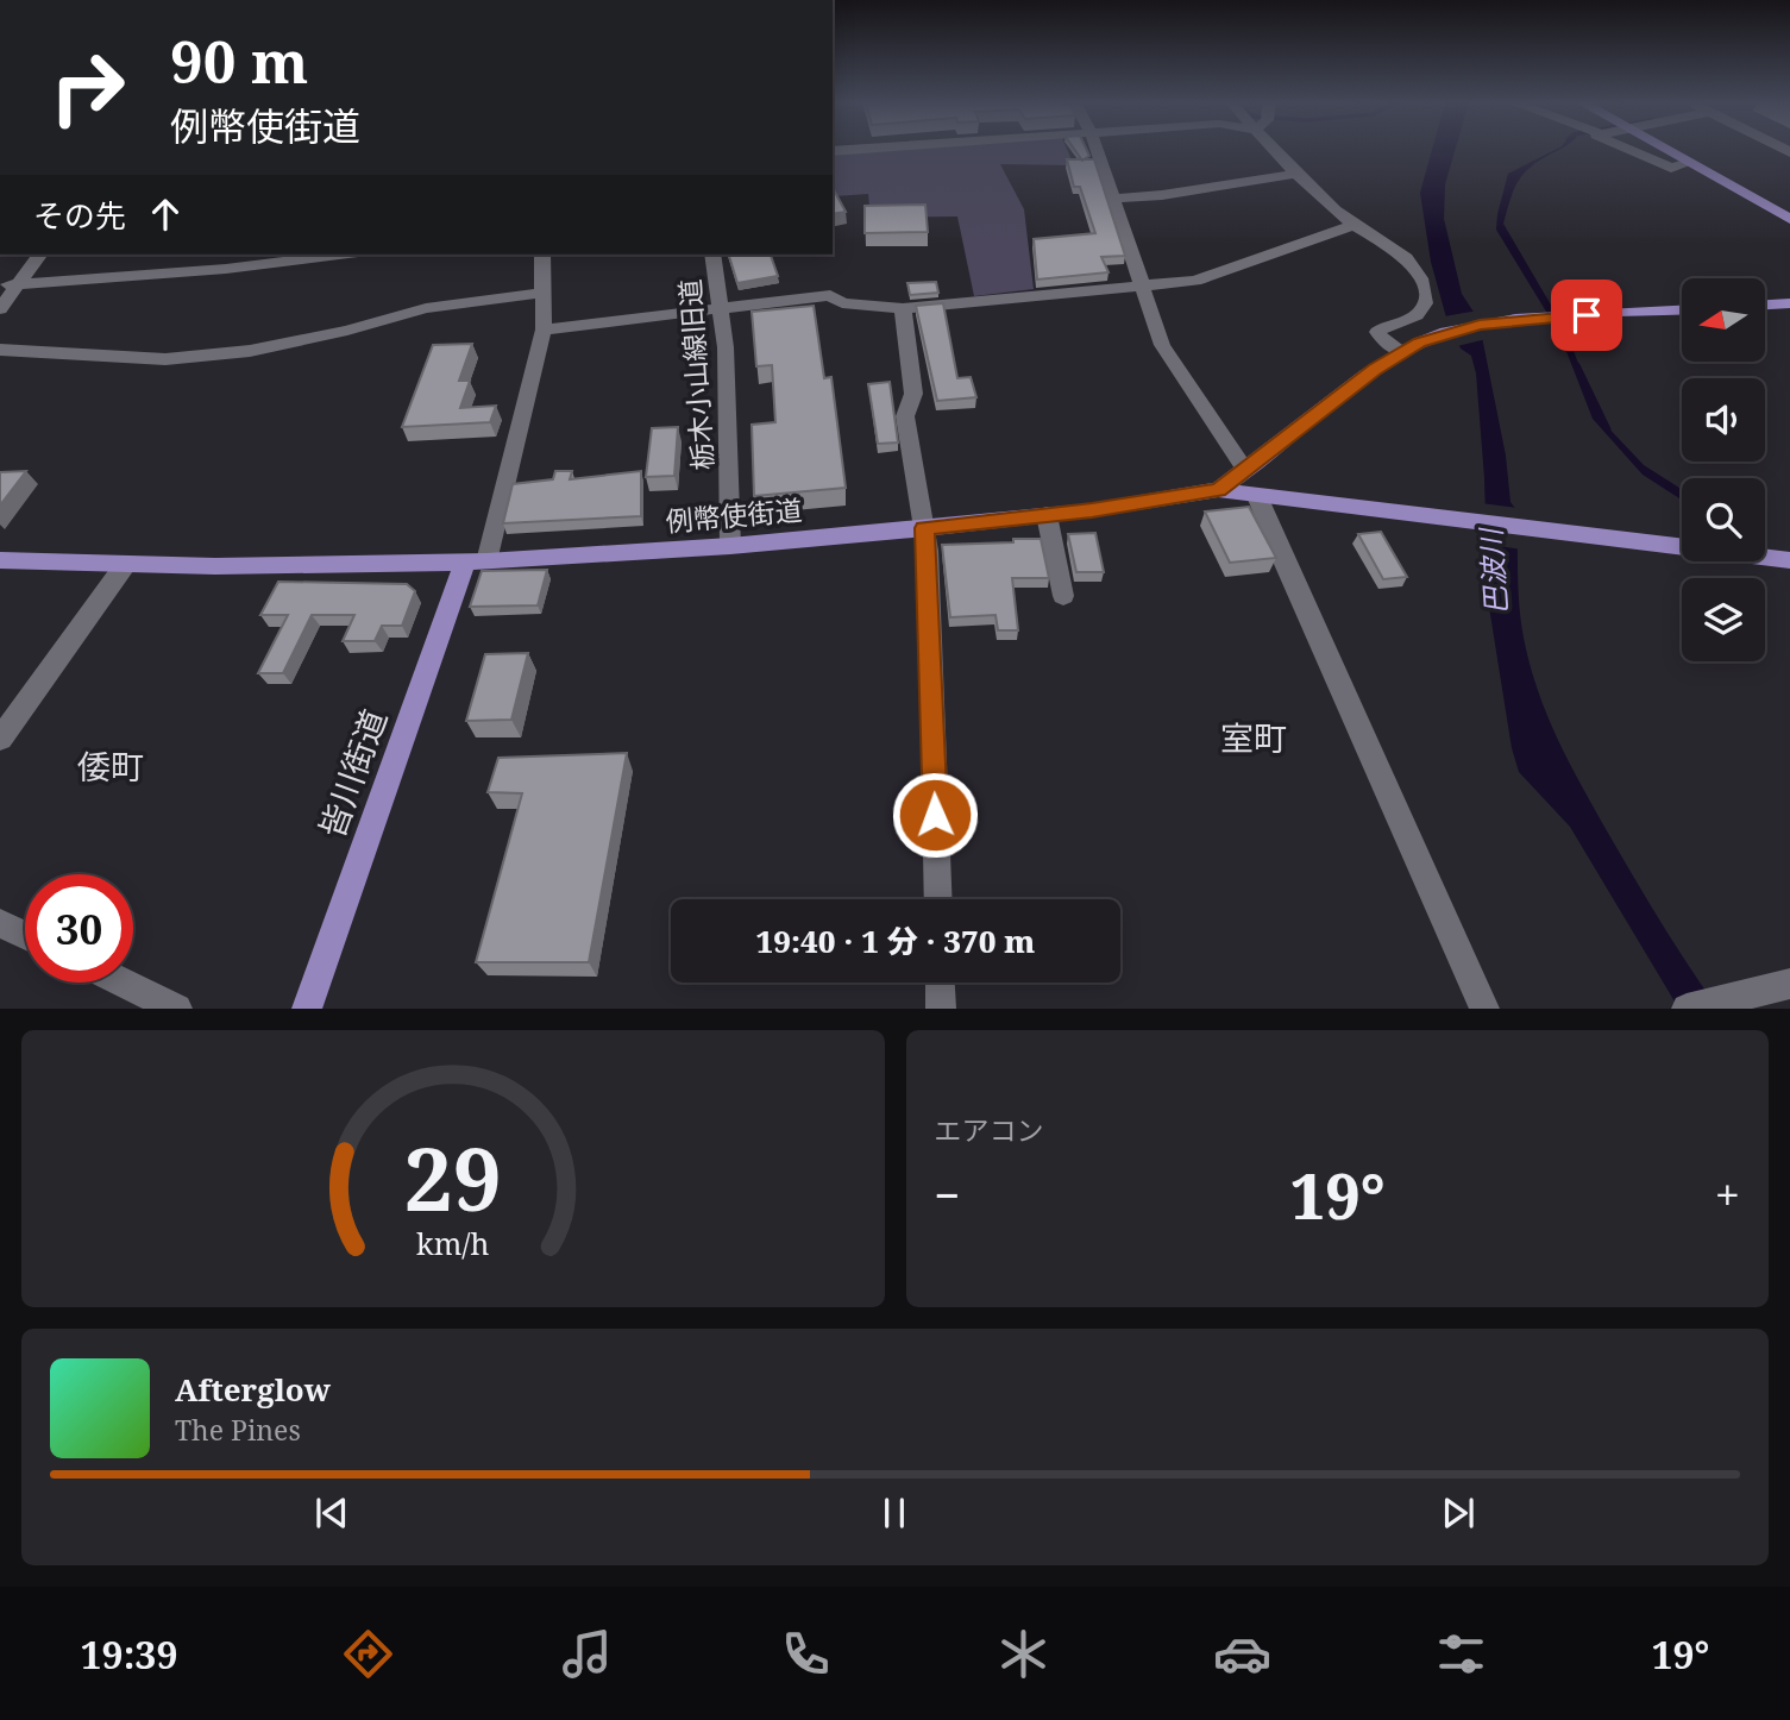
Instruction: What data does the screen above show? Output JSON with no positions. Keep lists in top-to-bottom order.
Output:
{
  "streets": {
    "main road": ["例幣使街道", "皆川街道"],
    "street": ["栃木小山線旧道"]
  },
  "crossings": [
    ["栃木小山線旧道", "例幣使街道"],
    ["例幣使街道", "皆川街道"]
  ],
  "districts": ["室町", "倭町"],
  "water": ["巴波川"],
  "north": "left",
  "page": {
    "turn": ["90 m", "例幣使街道"],
    "then": "その先",
    "limit": "30",
    "trip": "19:40 · 1 分 · 370 m",
    "tile": "エアコン",
    "heat": ["−", "19°", "+"],
    "song": ["Afterglow", "The Pines"],
    "tabs": ["19:39", "19°"],
    "gauge": ["29", "km/h"]
  }
}
